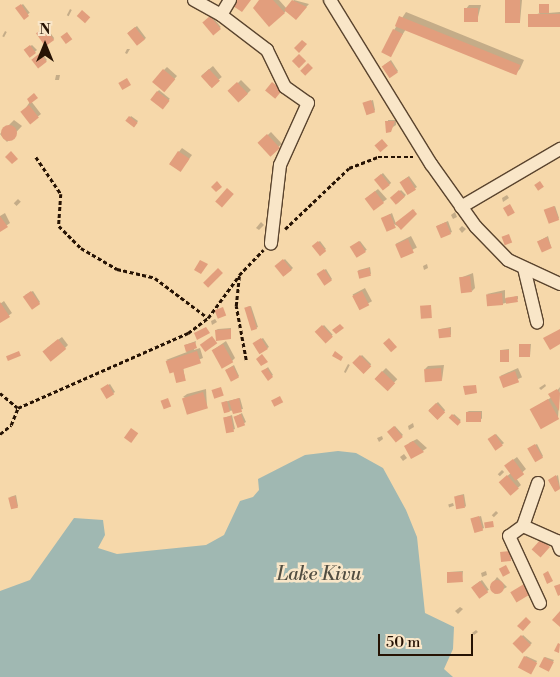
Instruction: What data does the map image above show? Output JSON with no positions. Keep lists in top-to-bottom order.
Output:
{
  "water": ["Lake Kivu"],
  "scale_bar": "50 m",
  "north": "top"
}
